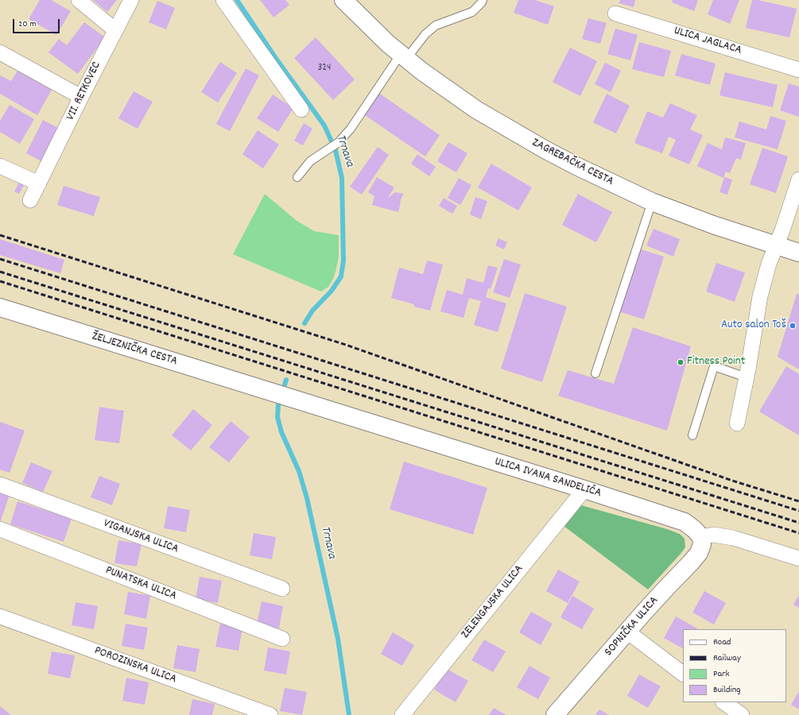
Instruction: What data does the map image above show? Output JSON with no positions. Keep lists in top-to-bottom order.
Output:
{
  "streets": {
    "street": [
      "ULICA JAGLACA",
      "VII. RETKOVEC",
      "ZAGREBAČKA CESTA",
      "ŽELJEZNIČKA CESTA",
      "ULICA IVANA SANDELIĆA",
      "VIGANJSKA ULICA",
      "PUNATSKA ULICA",
      "ZELENGAJSKA ULICA",
      "SOPNIČKA ULICA",
      "POROZINSKA ULICA"
    ]
  },
  "crossings": [
    ["ŽELJEZNIČKA CESTA", "ULICA IVANA SANDELIĆA"],
    ["ULICA IVANA SANDELIĆA", "ZELENGAJSKA ULICA"],
    ["ULICA IVANA SANDELIĆA", "SOPNIČKA ULICA"]
  ],
  "water": ["Trnava"],
  "places": ["Auto salon Toš", "Fitness Point"],
  "house_numbers": ["324"],
  "legend": [
    "Road",
    "Railway",
    "Park",
    "Building"
  ],
  "scale_bar": "20 m"
}
